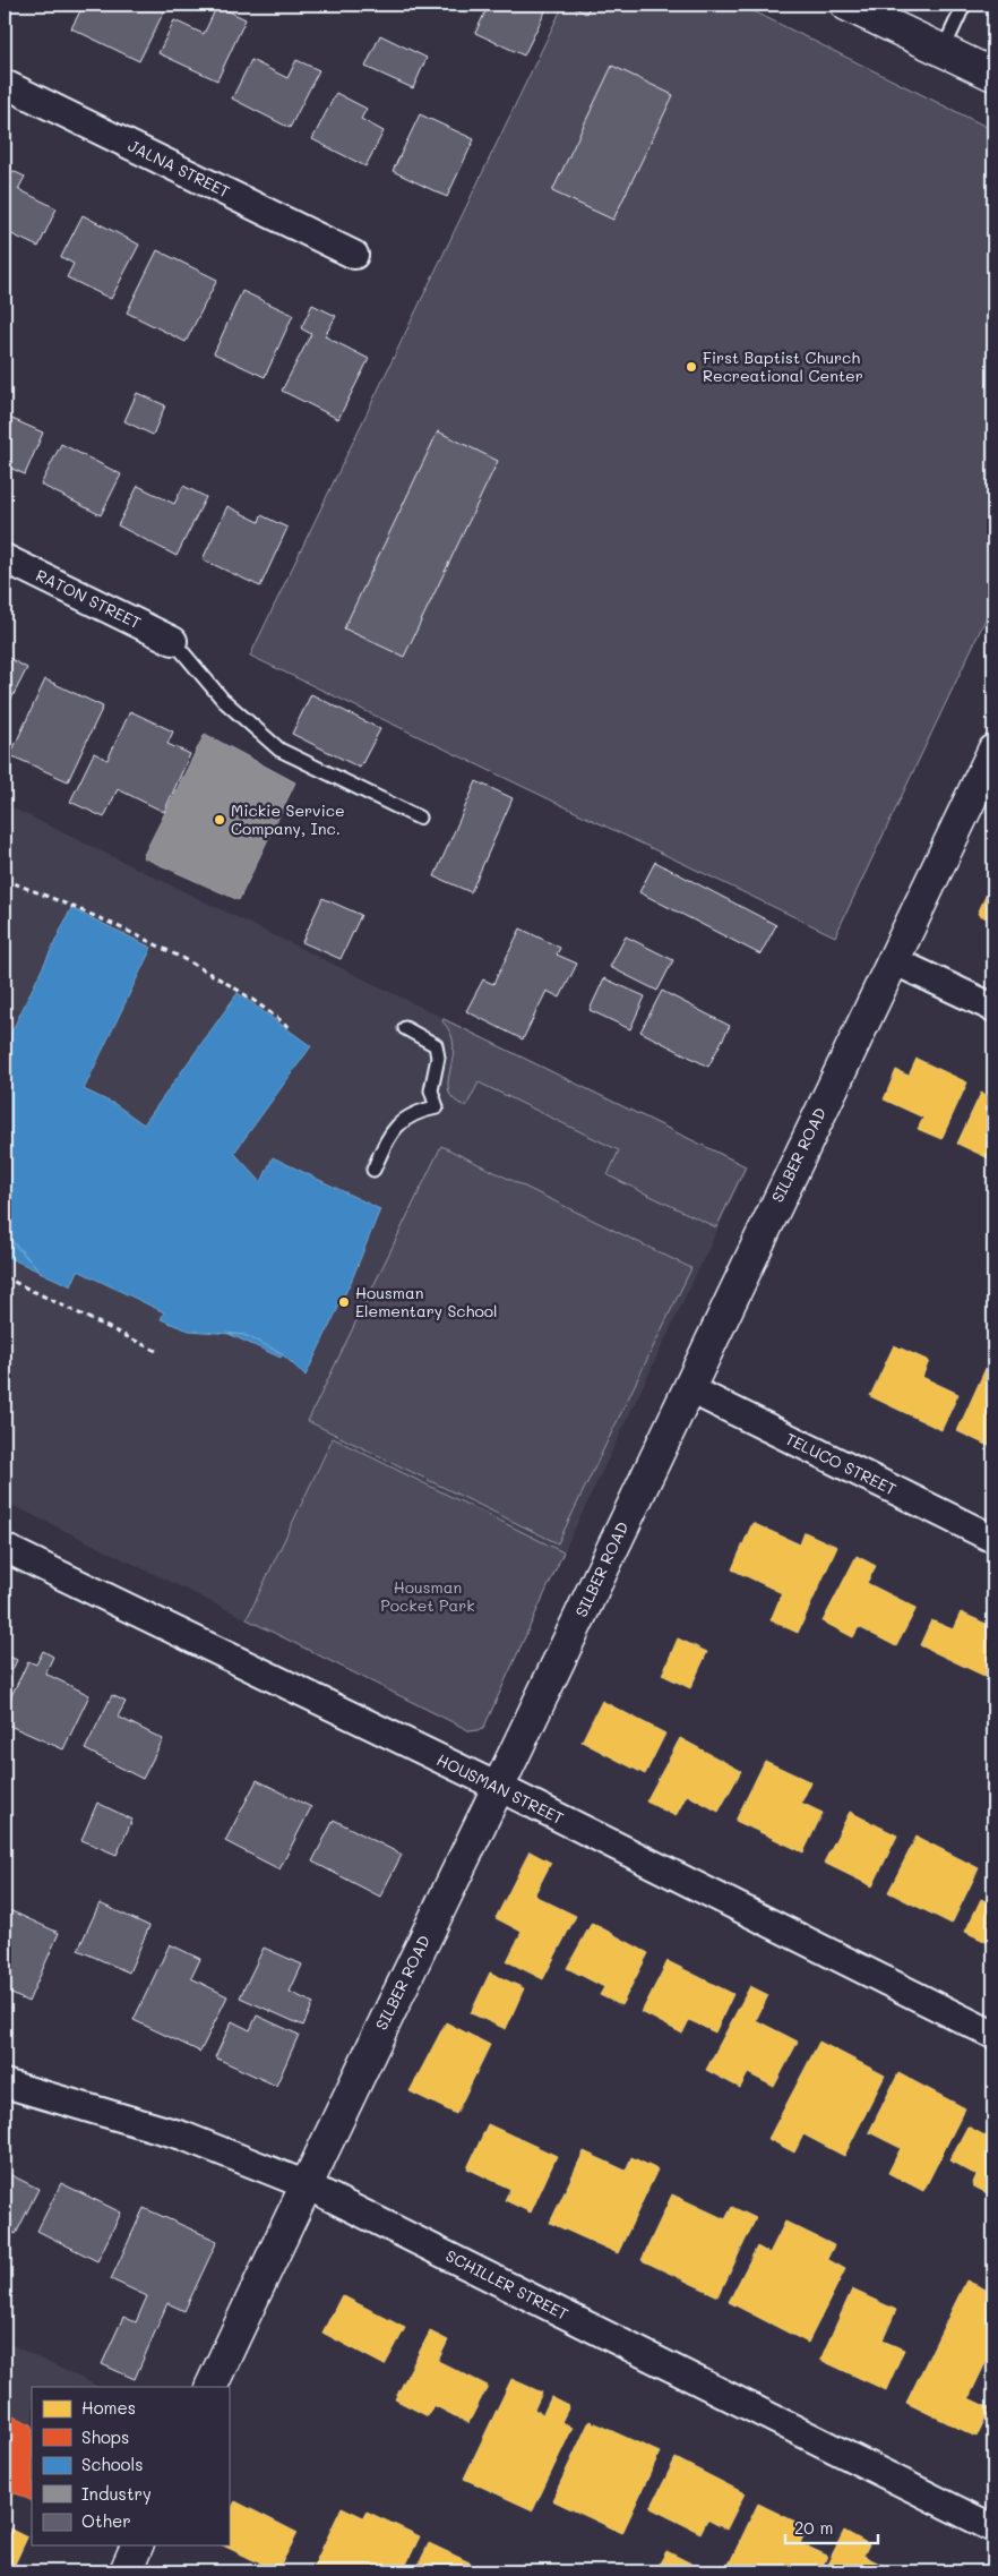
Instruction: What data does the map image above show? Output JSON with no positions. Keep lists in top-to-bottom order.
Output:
{
  "streets": {
    "street": [
      "JALNA STREET",
      "RATON STREET",
      "SILBER ROAD",
      "TELUCO STREET",
      "HOUSMAN STREET",
      "SCHILLER STREET"
    ]
  },
  "crossings": [
    ["SILBER ROAD", "TELUCO STREET"],
    ["SILBER ROAD", "HOUSMAN STREET"],
    ["SILBER ROAD", "SCHILLER STREET"]
  ],
  "parks": ["Housman Pocket Park"],
  "places": ["First Baptist Church Recreational Center", "Mickie Service Company, Inc.", "Housman Elementary School"],
  "legend": [
    "Homes",
    "Shops",
    "Schools",
    "Industry",
    "Other"
  ],
  "scale_bar": "20 m"
}
